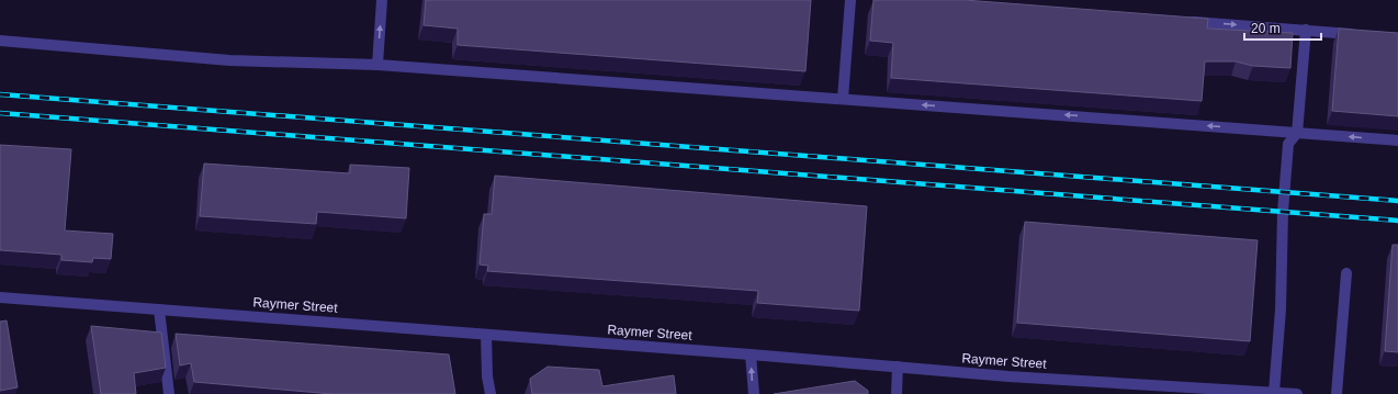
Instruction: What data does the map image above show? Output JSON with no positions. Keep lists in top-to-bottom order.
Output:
{
  "streets": {
    "street": ["Raymer Street"]
  },
  "scale_bar": "20 m"
}
